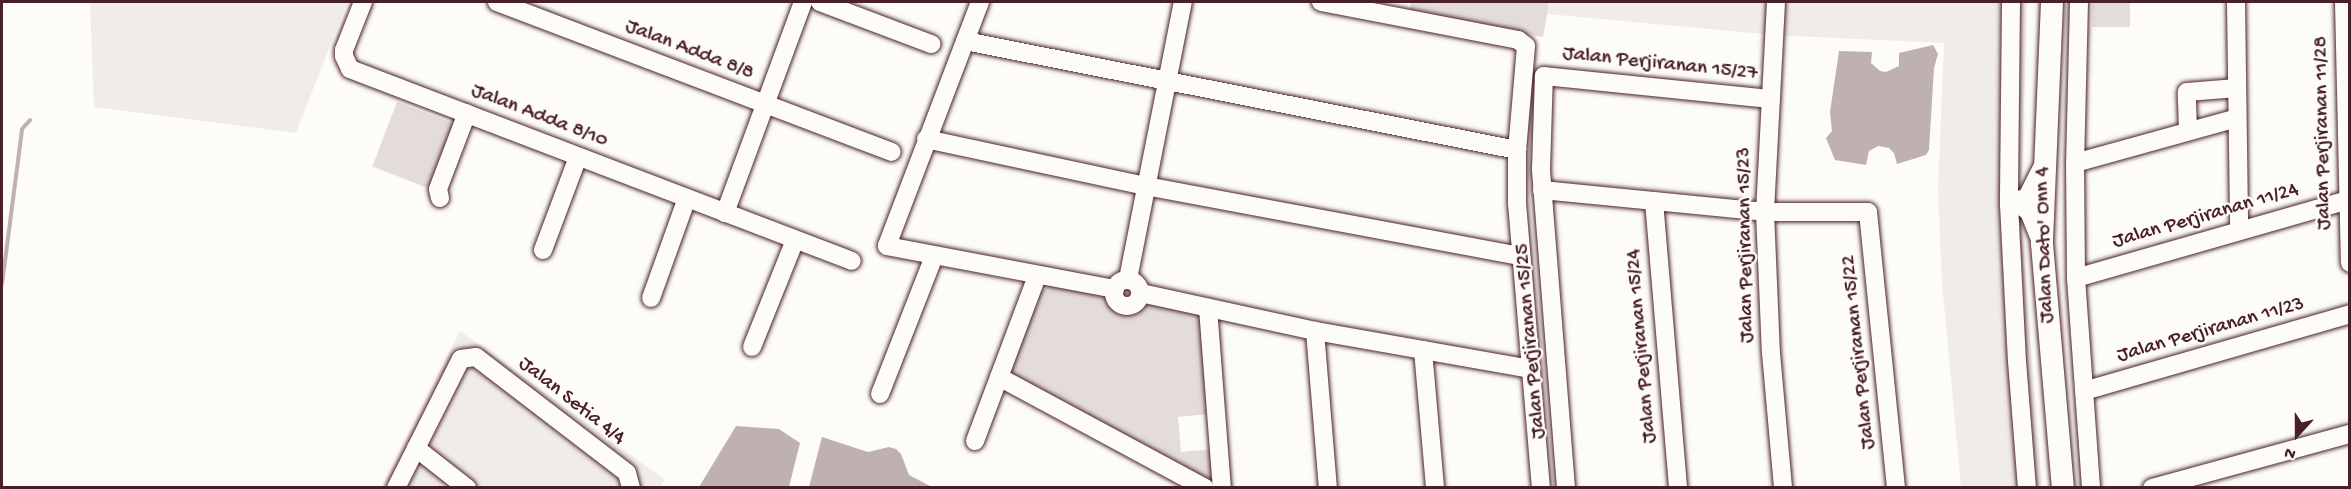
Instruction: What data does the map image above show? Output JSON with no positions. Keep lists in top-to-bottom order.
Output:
{
  "streets": {
    "main road": ["Jalan Dato' Onn 4"],
    "street": [
      "Jalan Adda 8/8",
      "Jalan Perjiranan 15/27",
      "Jalan Adda 8/10",
      "Jalan Perjiranan 11/28",
      "Jalan Perjiranan 11/24",
      "Jalan Perjiranan 15/23",
      "Jalan Perjiranan 11/23",
      "Jalan Perjiranan 15/25",
      "Jalan Perjiranan 15/24",
      "Jalan Perjiranan 15/22",
      "Jalan Setia 4/4"
    ]
  },
  "crossings": [
    ["Jalan Perjiranan 15/27", "Jalan Perjiranan 15/23"],
    ["Jalan Perjiranan 15/27", "Jalan Perjiranan 15/25"],
    ["Jalan Perjiranan 11/28", "Jalan Perjiranan 11/24"],
    ["Jalan Perjiranan 15/23", "Jalan Perjiranan 15/22"]
  ],
  "north": "bottom"
}
